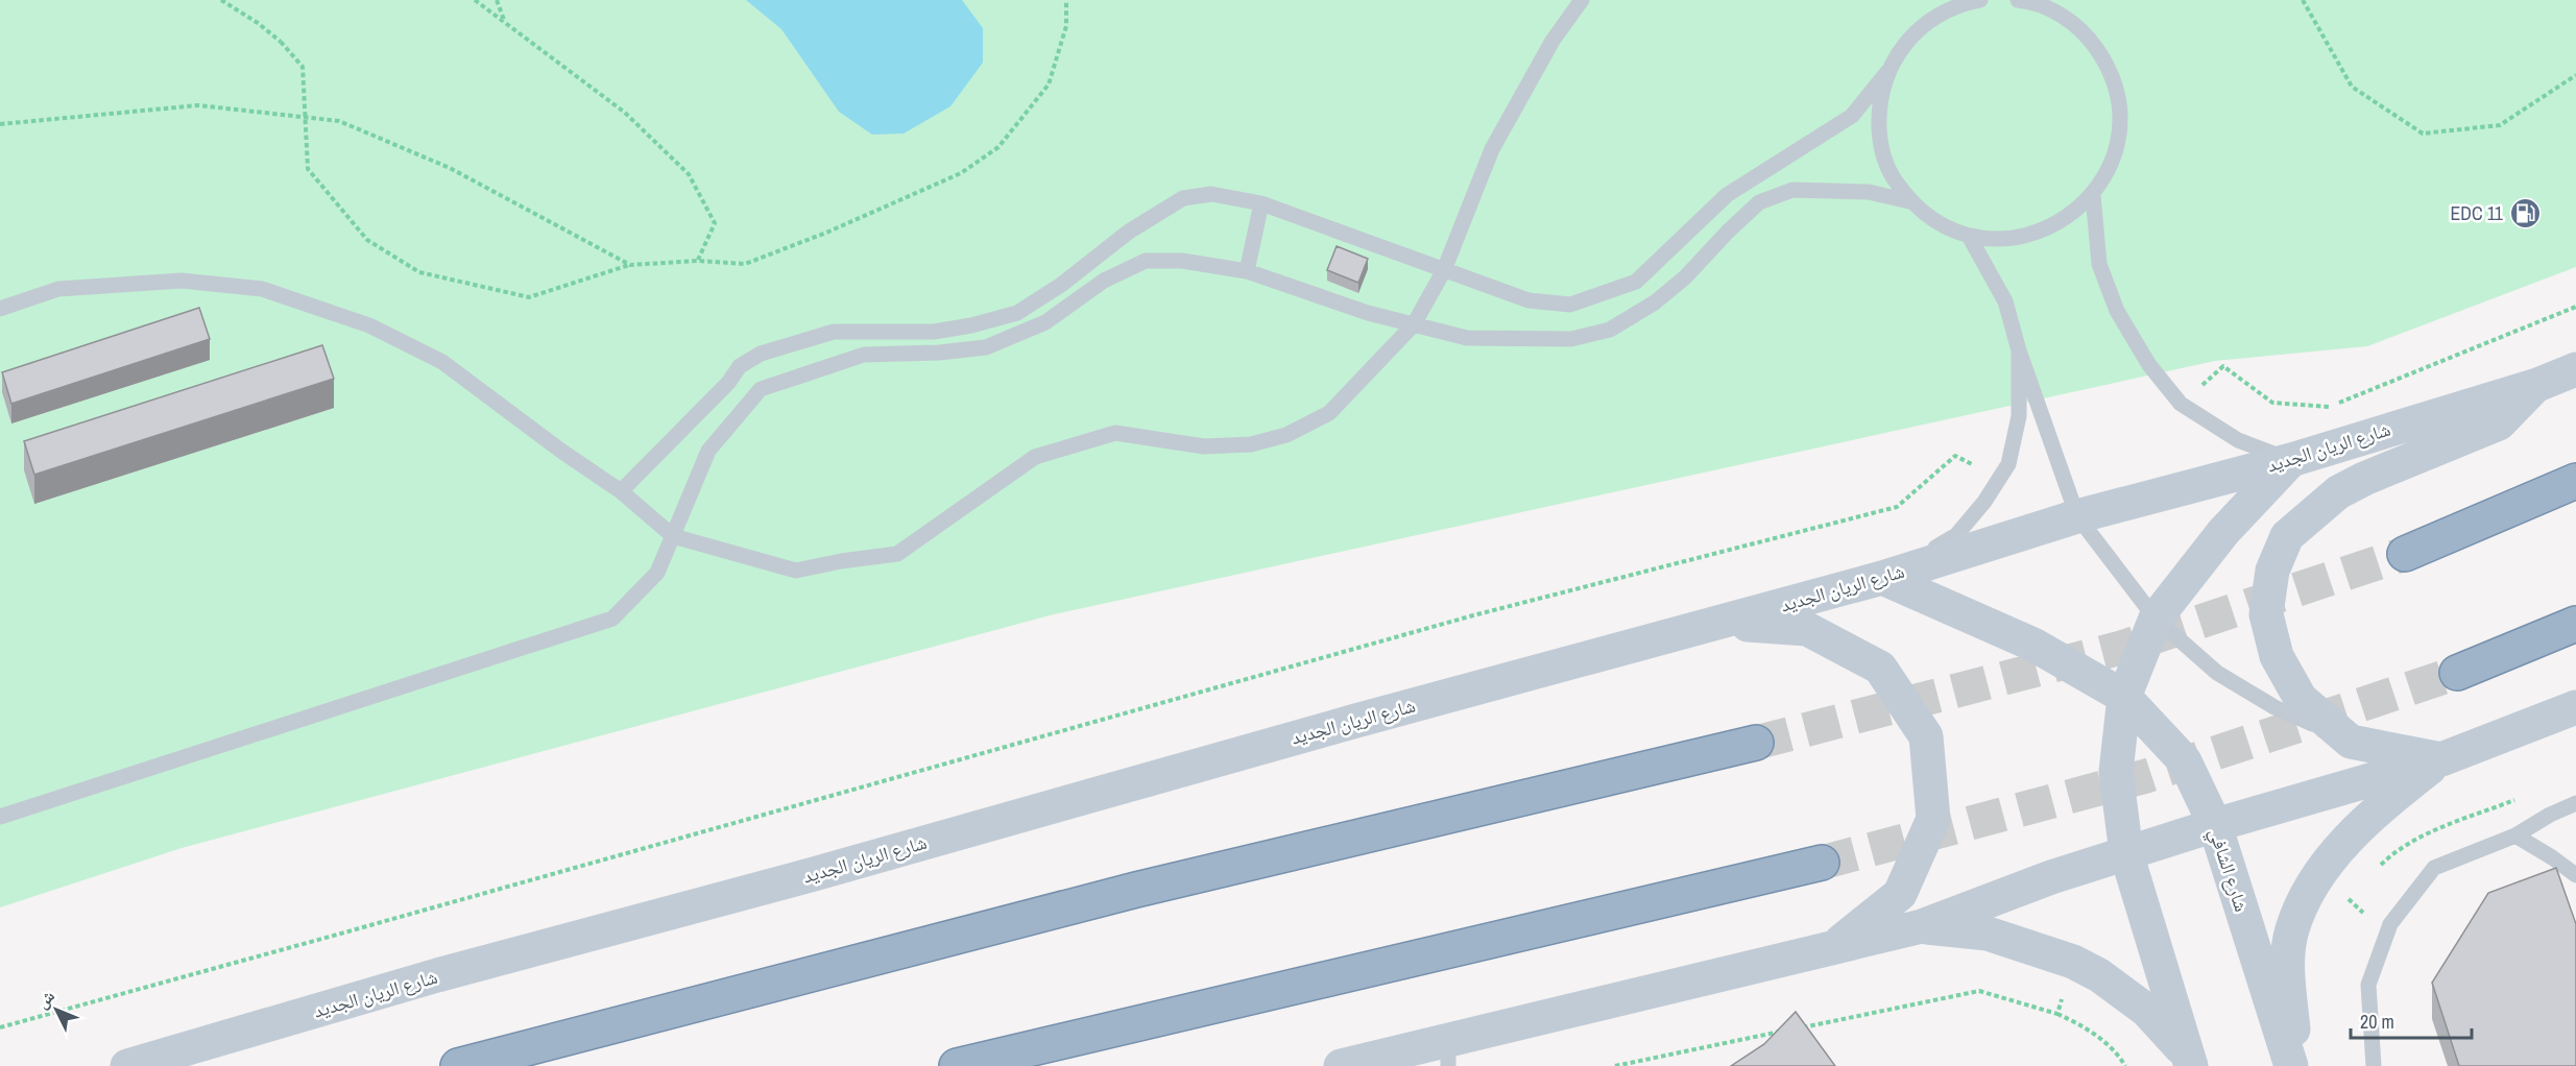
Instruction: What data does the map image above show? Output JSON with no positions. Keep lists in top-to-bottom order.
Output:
{
  "streets": {
    "main road": ["شارع الريان الجديد", "شارع الشافي"]
  },
  "crossings": [
    ["شارع الريان الجديد", "شارع الشافي"]
  ],
  "places": {
    "fuel station": ["EDC 11"]
  },
  "scale_bar": "20 m",
  "north": "top left"
}
